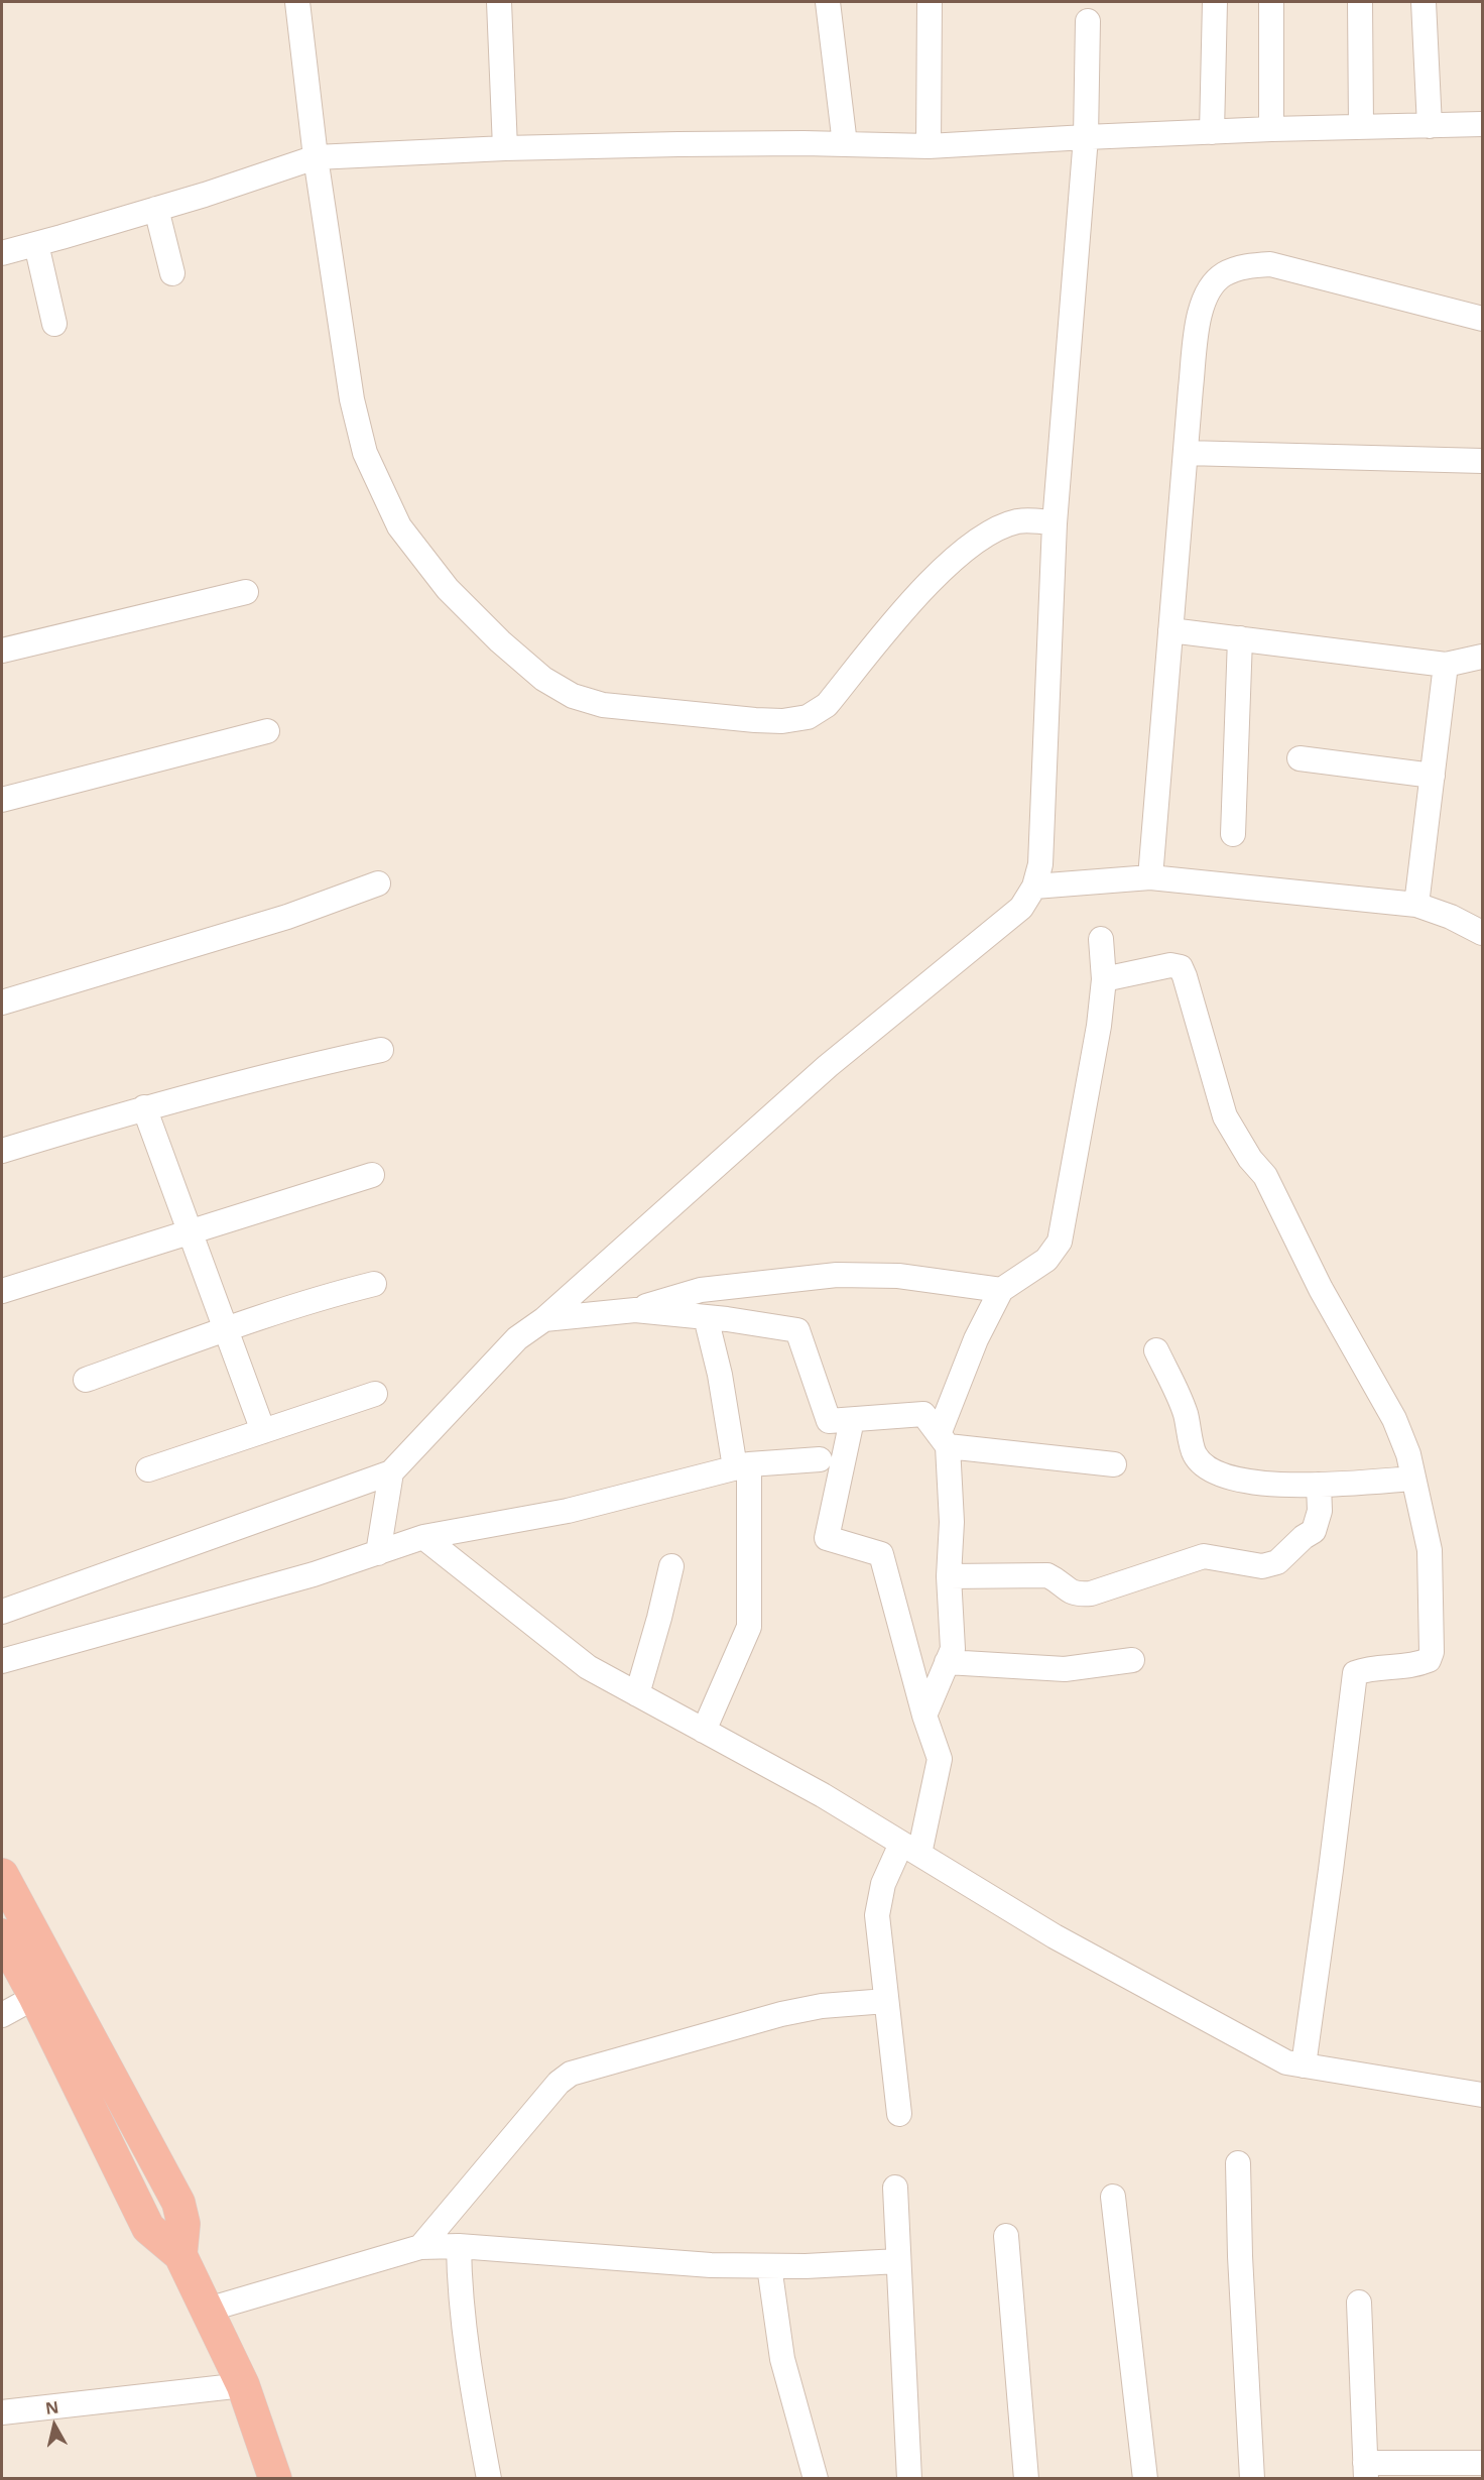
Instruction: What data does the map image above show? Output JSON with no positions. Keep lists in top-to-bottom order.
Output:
{
  "north": "top"
}
